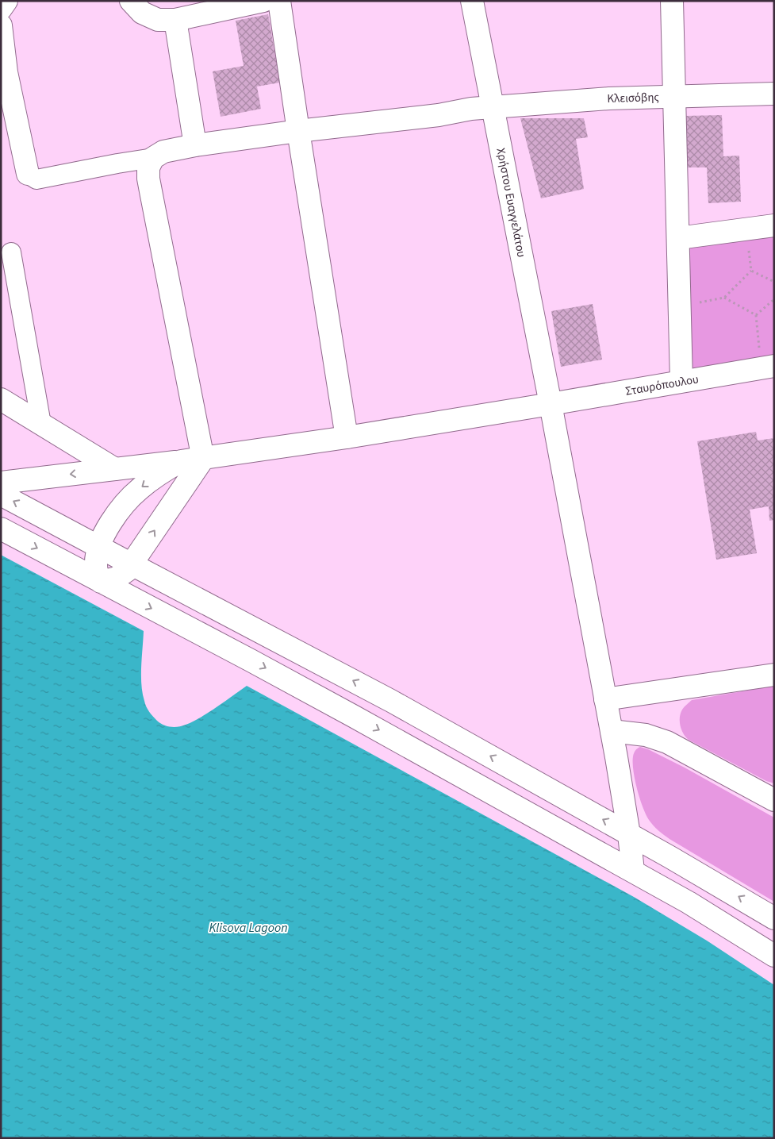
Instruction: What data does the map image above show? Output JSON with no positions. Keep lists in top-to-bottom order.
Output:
{
  "streets": {
    "street": ["Κλεισόβης", "Χρήστου Ευαγγελάτου", "Σταυρόπουλου"]
  },
  "crossings": [
    ["Κλεισόβης", "Χρήστου Ευαγγελάτου"],
    ["Χρήστου Ευαγγελάτου", "Σταυρόπουλου"]
  ],
  "water": ["Klisova Lagoon"]
}
